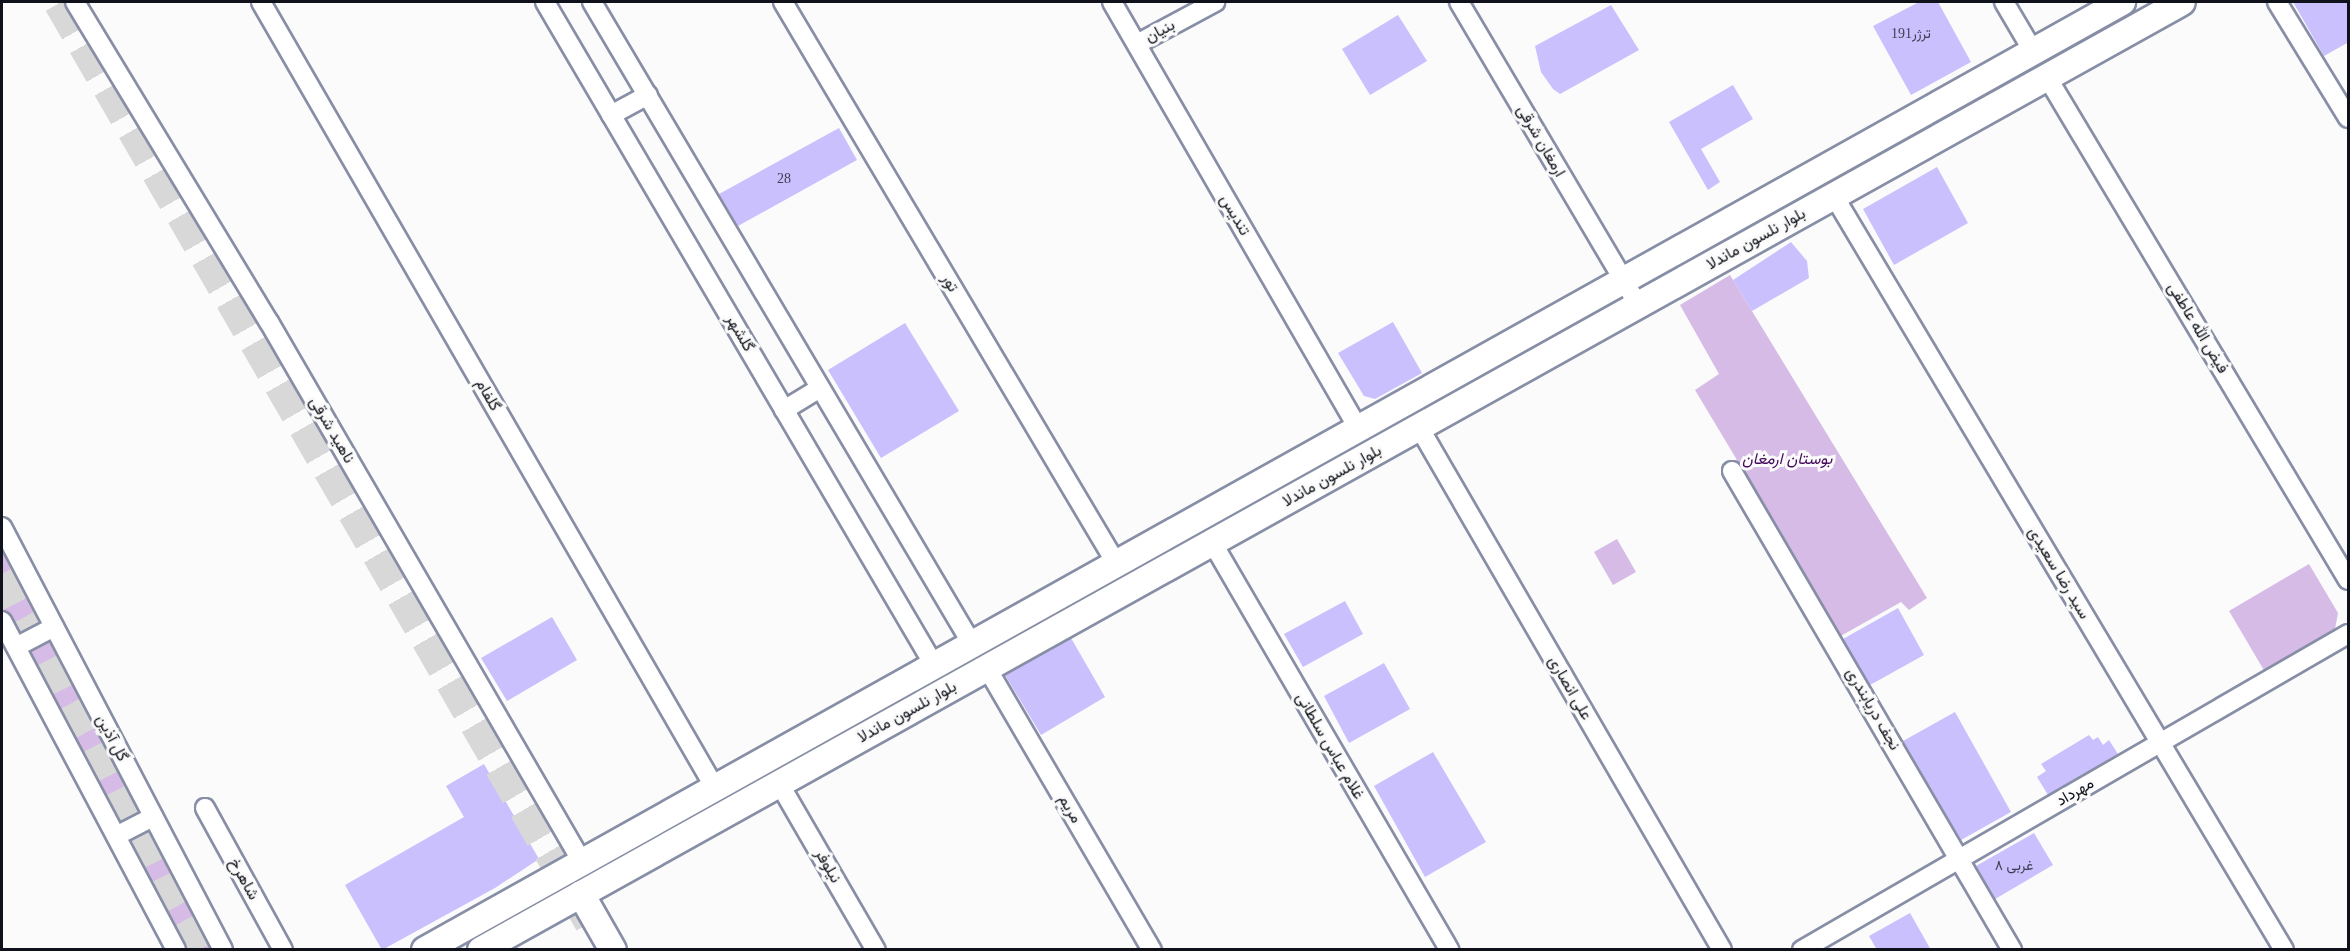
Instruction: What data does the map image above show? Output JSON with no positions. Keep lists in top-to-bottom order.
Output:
{
  "streets": {
    "main road": ["بلوار نلسون ماندلا"],
    "street": [
      "بنیان",
      "ارمغان شرقی",
      "تندیس",
      "تور",
      "فیض الله عاطفی",
      "گلشهر",
      "گلفام",
      "ناهید شرقی",
      "سید رضا سعیدی",
      "علی انصاری",
      "نجف دریابندری",
      "گل آذین",
      "غلام عباس سلطانی",
      "مهرداد",
      "مریم",
      "نیلوفر",
      "شاهرخ"
    ]
  },
  "crossings": [
    ["بنیان", "تندیس"],
    ["ارمغان شرقی", "بلوار نلسون ماندلا"],
    ["تندیس", "بلوار نلسون ماندلا"],
    ["بلوار نلسون ماندلا", "تور"],
    ["بلوار نلسون ماندلا", "فیض الله عاطفی"],
    ["بلوار نلسون ماندلا", "گلشهر"],
    ["بلوار نلسون ماندلا", "گلفام"],
    ["بلوار نلسون ماندلا", "ناهید شرقی"],
    ["بلوار نلسون ماندلا", "سید رضا سعیدی"],
    ["بلوار نلسون ماندلا", "علی انصاری"],
    ["بلوار نلسون ماندلا", "غلام عباس سلطانی"],
    ["بلوار نلسون ماندلا", "مریم"],
    ["بلوار نلسون ماندلا", "نیلوفر"],
    ["سید رضا سعیدی", "مهرداد"],
    ["نجف دریابندری", "مهرداد"]
  ],
  "parks": ["بوستان ارمغان"],
  "house_numbers": ["ترژر191", "28", "۸ غربی"]
}
